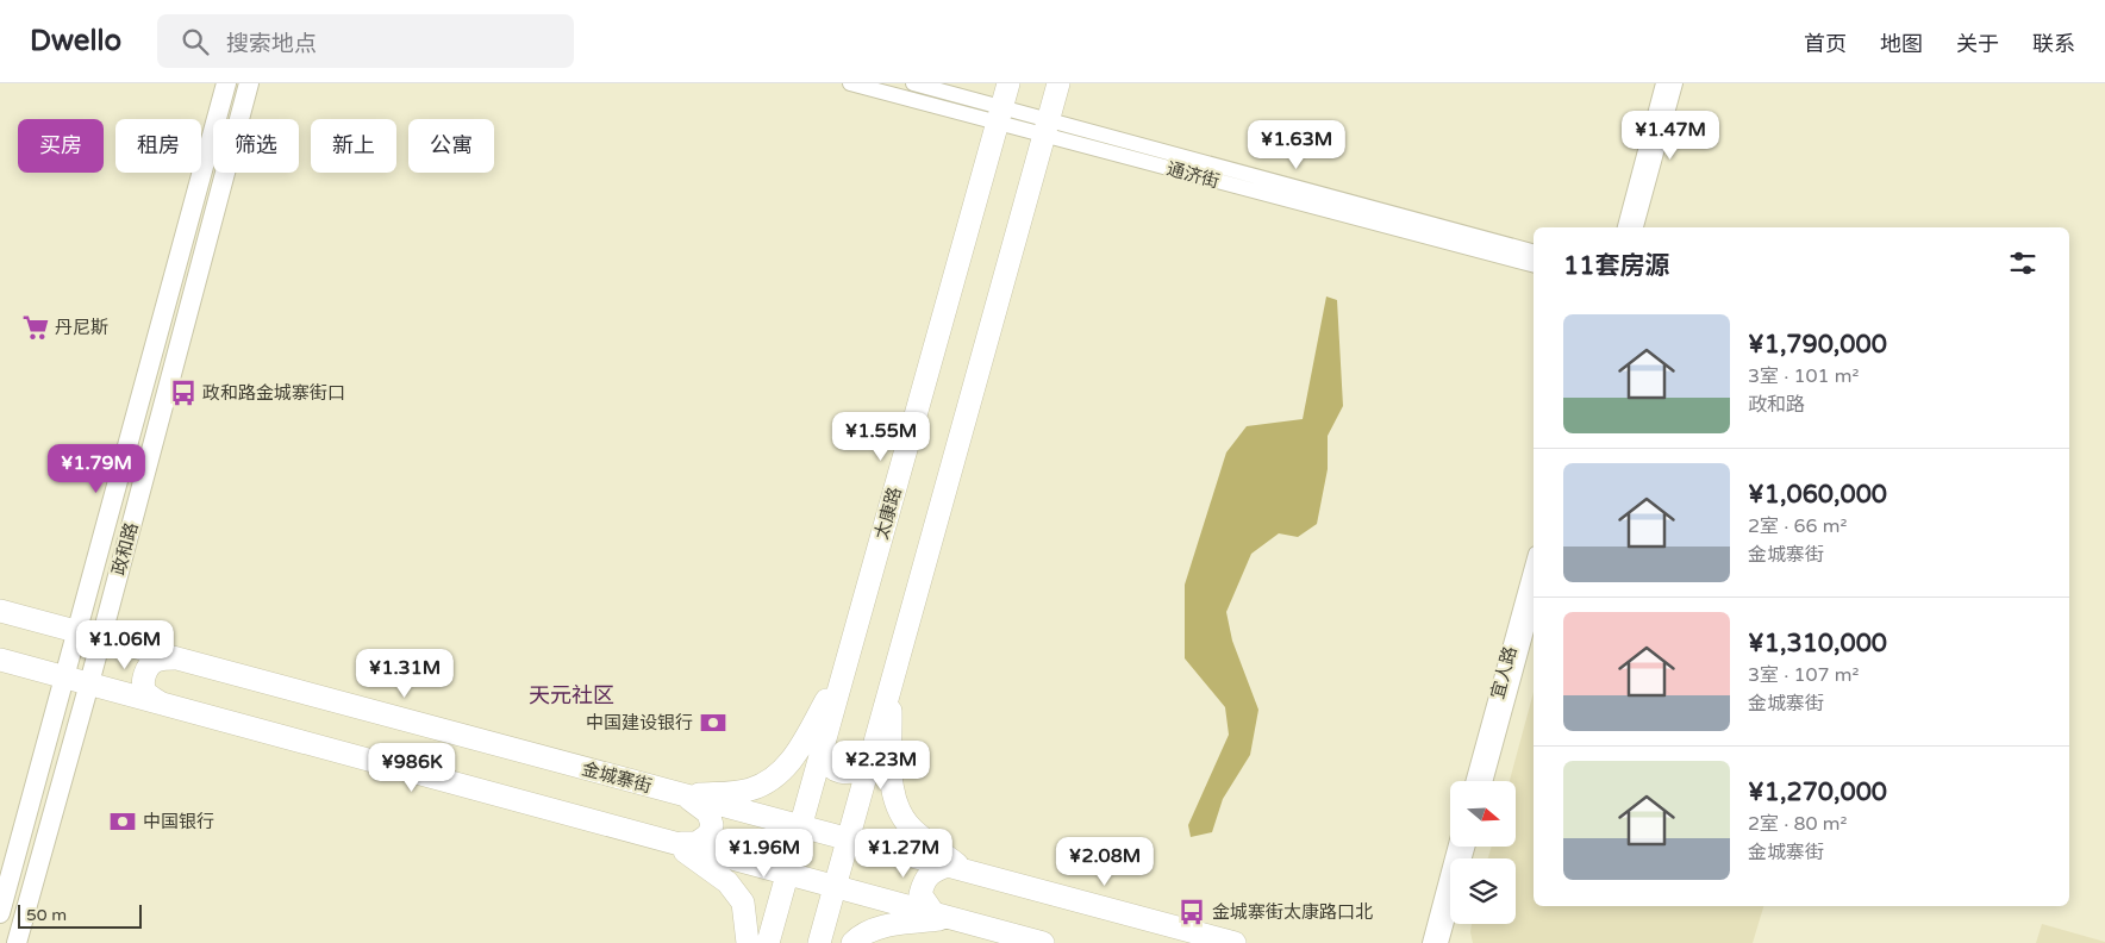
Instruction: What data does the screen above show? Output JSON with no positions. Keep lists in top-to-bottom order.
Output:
{
  "streets": {
    "main road": ["太康路", "金城寨街"],
    "street": ["通济街", "政和路", "宜人路"]
  },
  "crossings": [
    ["通济街", "太康路"],
    ["太康路", "金城寨街"],
    ["政和路", "金城寨街"]
  ],
  "districts": ["天元社区"],
  "places": {
    "supermarket": ["丹尼斯"],
    "bus stop": ["政和路金城寨街口", "金城寨街太康路口北"],
    "bank": ["中国建设银行", "中国银行"]
  },
  "scale_bar": "50 m",
  "north": "right",
  "page": {
    "header": "Dwello",
    "search": "搜索地点",
    "nav": [
      "首页",
      "地图",
      "关于",
      "联系"
    ],
    "price": [
      "¥1.47M",
      "¥1.63M",
      "¥1.55M",
      "¥1.79M",
      "¥1.06M",
      "¥1.31M",
      "¥2.23M",
      "¥986K",
      "¥1.96M",
      "¥1.27M",
      "¥2.08M"
    ],
    "chip": [
      "买房",
      "租房",
      "筛选",
      "新上",
      "公寓"
    ],
    "heading": "11套房源",
    "list": [
      {
        "name": "¥1,790,000",
        "note": "3室 · 101 m² · 政和路"
      },
      {
        "name": "¥1,060,000",
        "note": "2室 · 66 m² · 金城寨街"
      },
      {
        "name": "¥1,310,000",
        "note": "3室 · 107 m² · 金城寨街"
      },
      {
        "name": "¥1,270,000",
        "note": "2室 · 80 m² · 金城寨街"
      }
    ],
    "scale": "50 m"
  }
}
